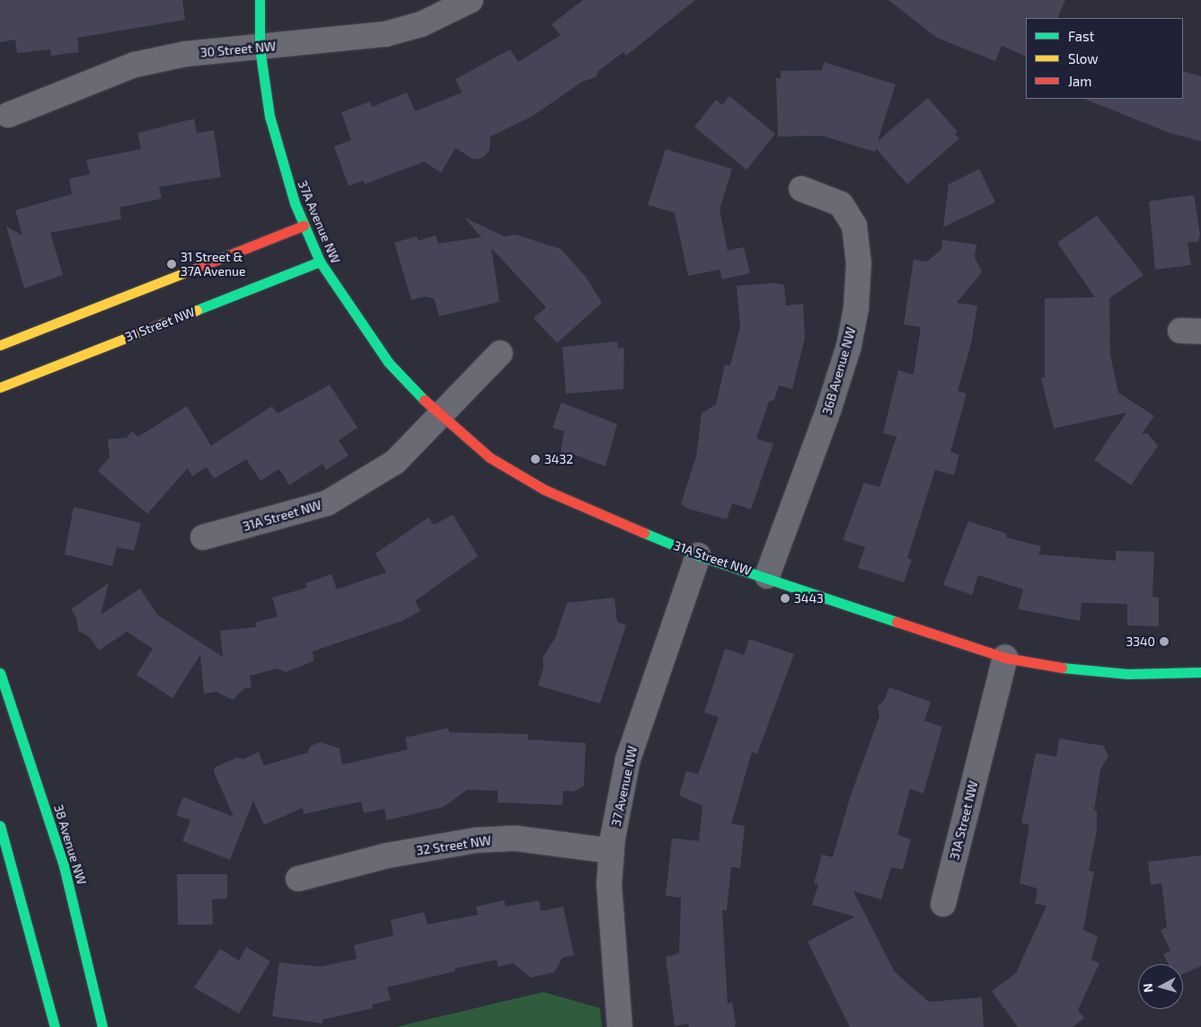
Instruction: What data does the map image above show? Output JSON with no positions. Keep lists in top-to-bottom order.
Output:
{
  "streets": {
    "street": [
      "30 Street NW",
      "37A Avenue NW",
      "31 Street NW",
      "36B Avenue NW",
      "31A Street NW",
      "37 Avenue NW",
      "38 Avenue NW",
      "32 Street NW"
    ]
  },
  "crossings": [
    ["30 Street NW", "37A Avenue NW"],
    ["37A Avenue NW", "31 Street NW"],
    ["37A Avenue NW", "31A Street NW"],
    ["36B Avenue NW", "31A Street NW"],
    ["31A Street NW", "37 Avenue NW"],
    ["37 Avenue NW", "32 Street NW"]
  ],
  "places": [
    "31 Street & 37A Avenue",
    "3432",
    "3443",
    "3340"
  ],
  "legend": ["Fast", "Slow", "Jam"],
  "north": "left"
}
